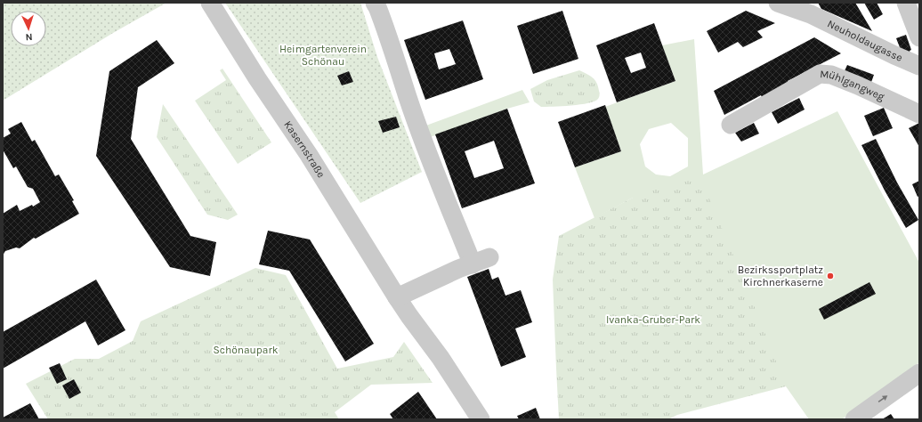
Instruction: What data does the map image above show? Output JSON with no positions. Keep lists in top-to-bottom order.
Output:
{
  "streets": {
    "street": ["Neuholdaugasse", "Mühlgangweg", "Kasernstraße"]
  },
  "parks": ["Heimgartenverein Schönau", "Ivanka-Gruber-Park", "Schönaupark"],
  "places": ["Bezirkssportplatz Kirchnerkaserne"],
  "north": "bottom"
}
